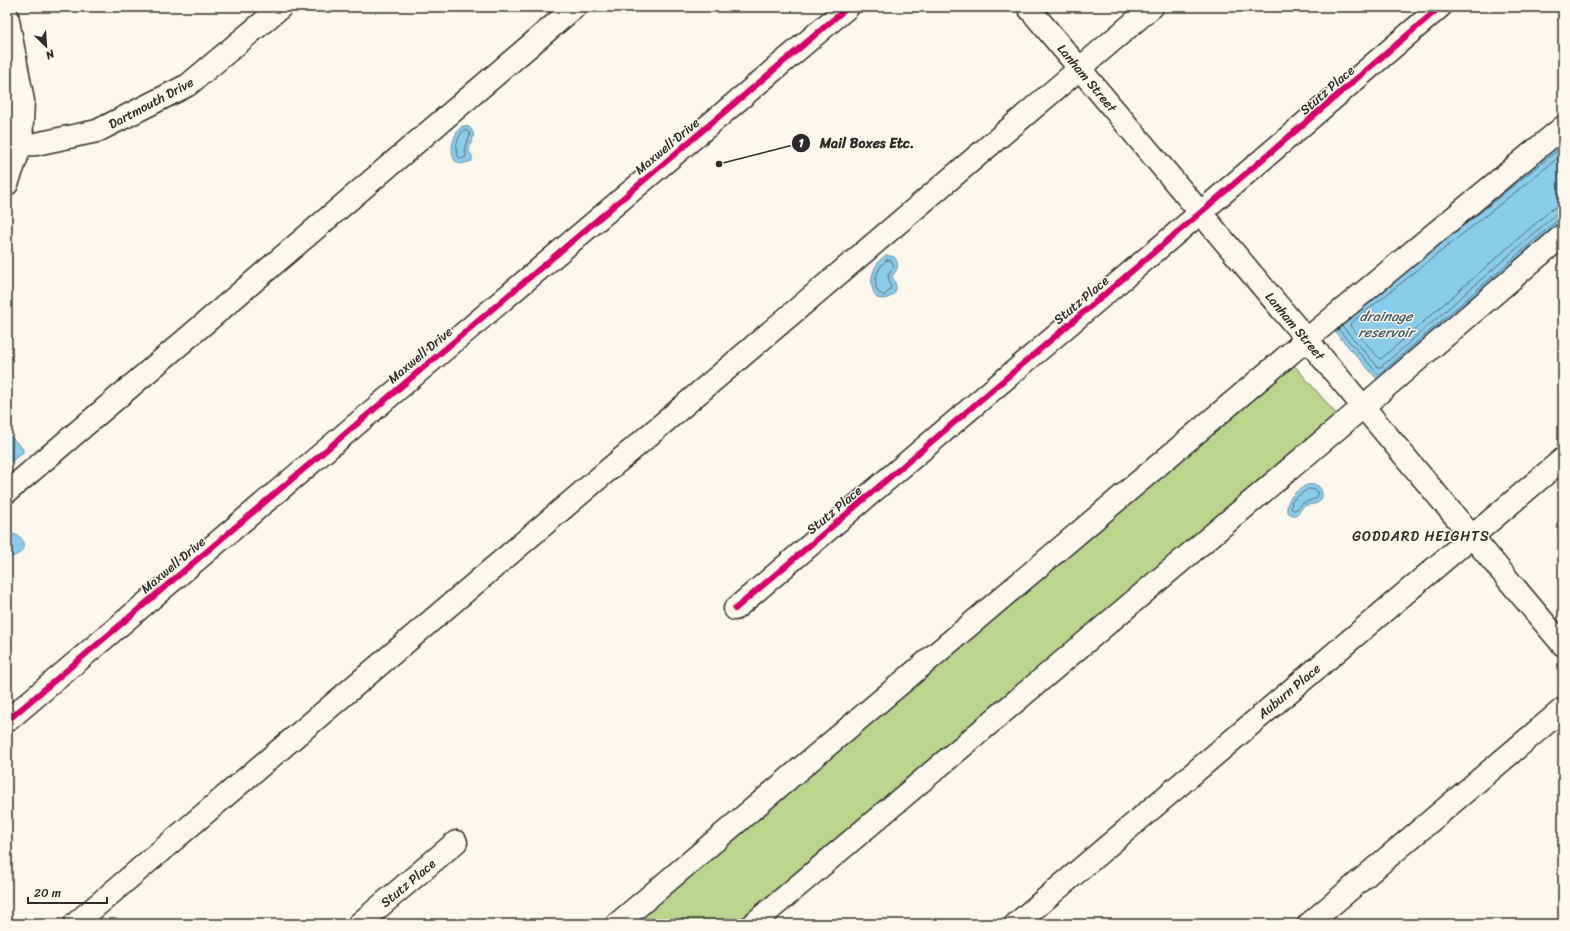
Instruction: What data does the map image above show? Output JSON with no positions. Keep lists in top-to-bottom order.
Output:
{
  "streets": {
    "street": [
      "Lanham Street",
      "Stutz Place",
      "Dartmouth Drive",
      "Maxwell Drive",
      "Auburn Place"
    ]
  },
  "crossings": [
    ["Lanham Street", "Stutz Place"],
    ["Lanham Street", "Auburn Place"]
  ],
  "districts": ["GODDARD HEIGHTS"],
  "water": ["drainage reservoir"],
  "places": ["Mail Boxes Etc."],
  "scale_bar": "20 m",
  "north": "bottom right"
}
